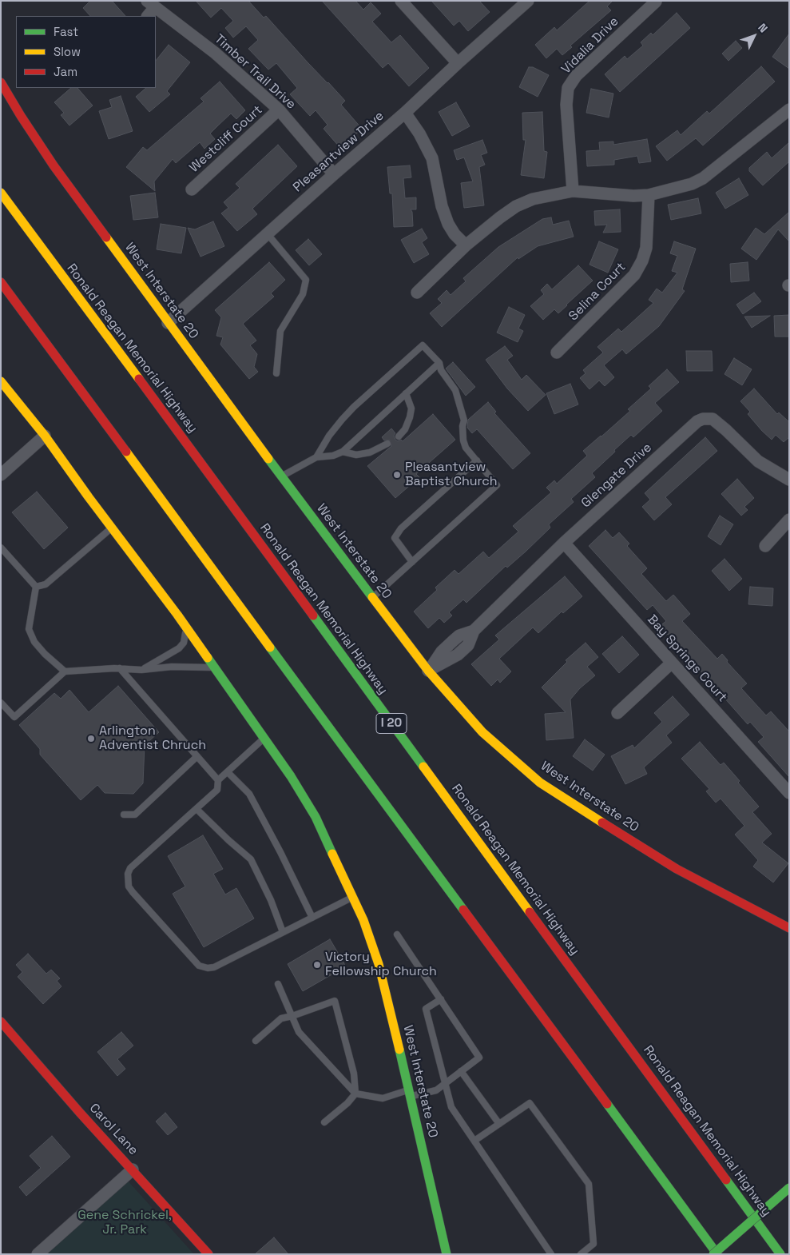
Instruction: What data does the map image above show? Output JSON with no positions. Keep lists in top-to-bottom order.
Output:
{
  "streets": {
    "main road": [
      "West Interstate 20",
      "Ronald Reagan Memorial Highway",
      "I 20",
      "Carol Lane"
    ],
    "street": [
      "Vidalia Drive",
      "Timber Trail Drive",
      "Westcliff Court",
      "Pleasantview Drive",
      "Selina Court",
      "Glengate Drive",
      "Bay Springs Court"
    ]
  },
  "crossings": [
    ["Timber Trail Drive", "Westcliff Court"],
    ["Timber Trail Drive", "Pleasantview Drive"],
    ["Pleasantview Drive", "West Interstate 20"],
    ["West Interstate 20", "Glengate Drive"],
    ["Glengate Drive", "Bay Springs Court"]
  ],
  "parks": ["Gene Schrickel, Jr. Park"],
  "places": ["Pleasantview Baptist Church", "Arlington Adventist Chruch", "Victory Fellowship Church"],
  "legend": ["Fast", "Slow", "Jam"],
  "north": "top right"
}
